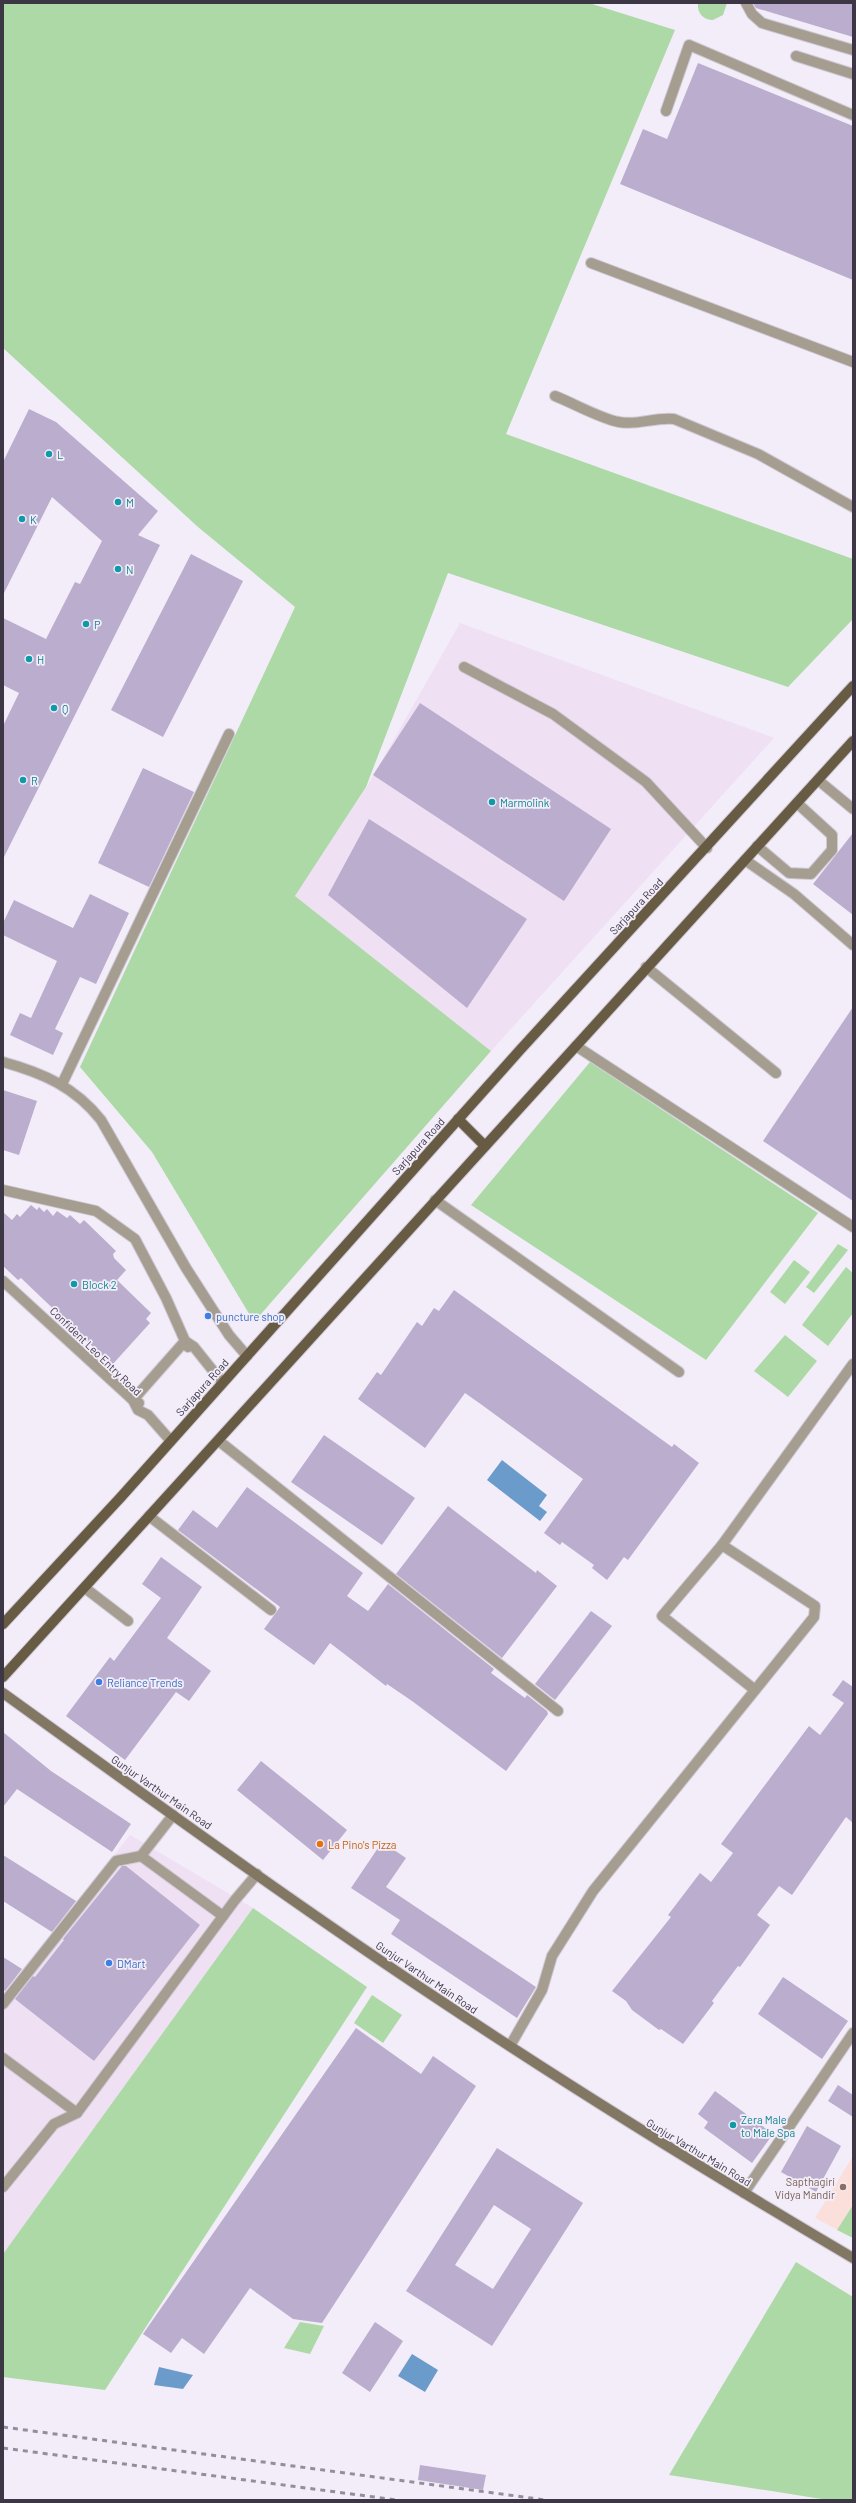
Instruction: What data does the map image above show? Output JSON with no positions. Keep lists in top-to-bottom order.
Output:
{
  "streets": {
    "main road": ["Sarjapura Road", "Gunjur Varthur Main Road"],
    "street": ["Confident Leo Entry Road"]
  },
  "crossings": [
    ["Sarjapura Road", "Confident Leo Entry Road"]
  ],
  "places": [
    "L",
    "M",
    "K",
    "N",
    "P",
    "H",
    "Q",
    "R",
    "Marmolink",
    "Block 2",
    "puncture shop",
    "Reliance Trends",
    "La Pino's Pizza",
    "DMart",
    "Zera Male to Male Spa",
    "Sapthagiri Vidya Mandir"
  ]
}
